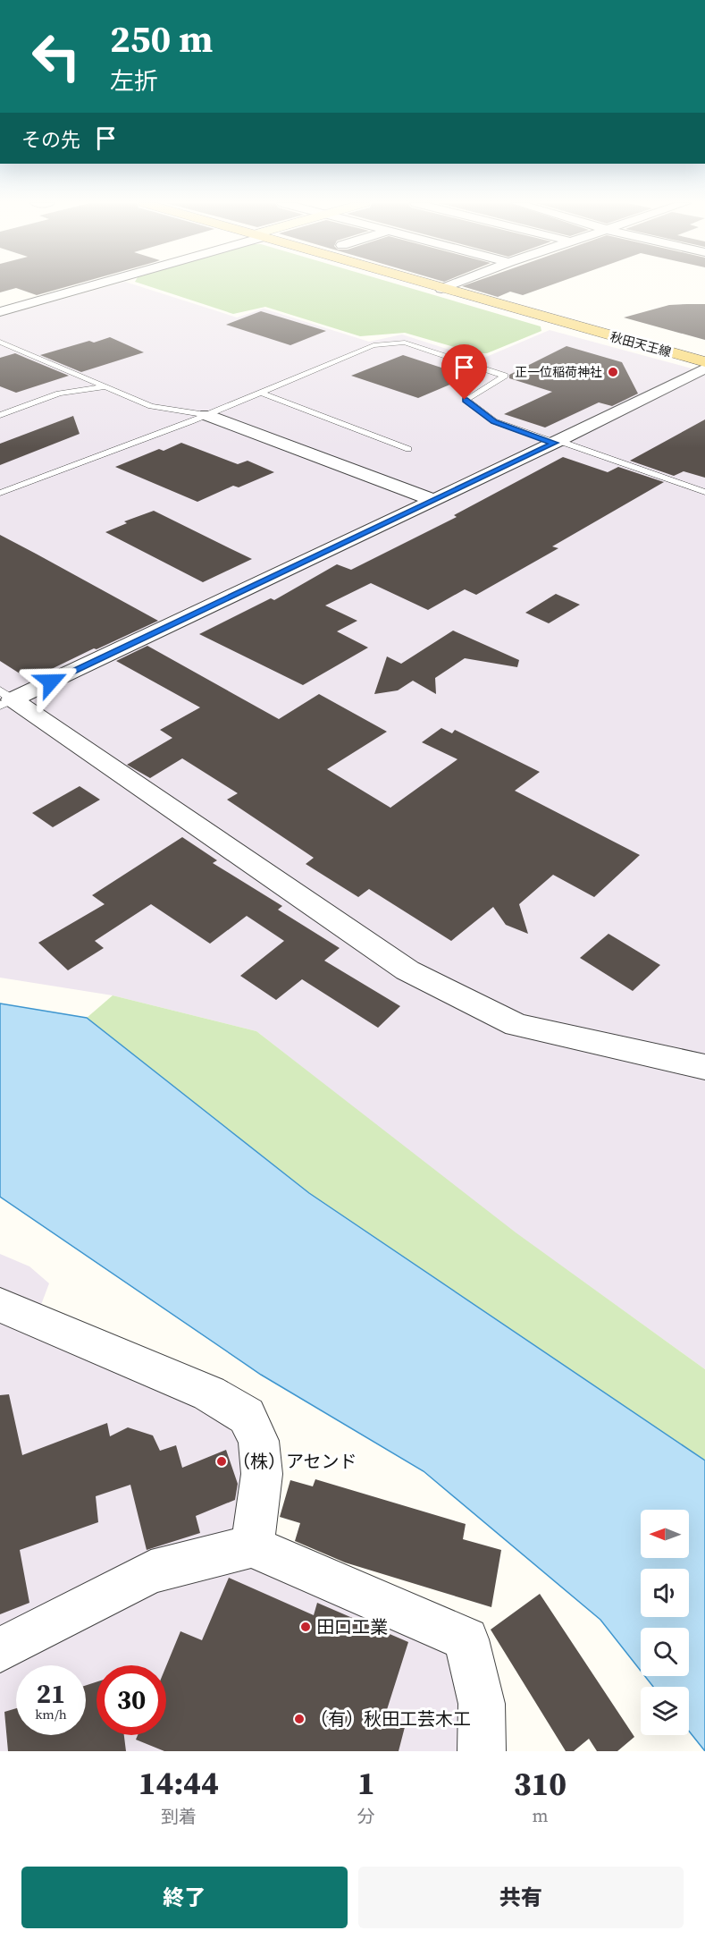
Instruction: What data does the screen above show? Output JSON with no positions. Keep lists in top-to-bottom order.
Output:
{
  "streets": {
    "main road": ["秋田天王線"]
  },
  "places": [
    "正一位稲荷神社",
    "（株）アセンド",
    "田口工業",
    "（有）秋田工芸木工"
  ],
  "north": "left",
  "page": {
    "turn": ["250 m", "左折"],
    "then": "その先",
    "speed": "21 km/h",
    "limit": "30",
    "eta": [
      "14:44",
      "到着",
      "1",
      "分",
      "310",
      "m"
    ],
    "buttons": ["終了", "共有"]
  }
}
